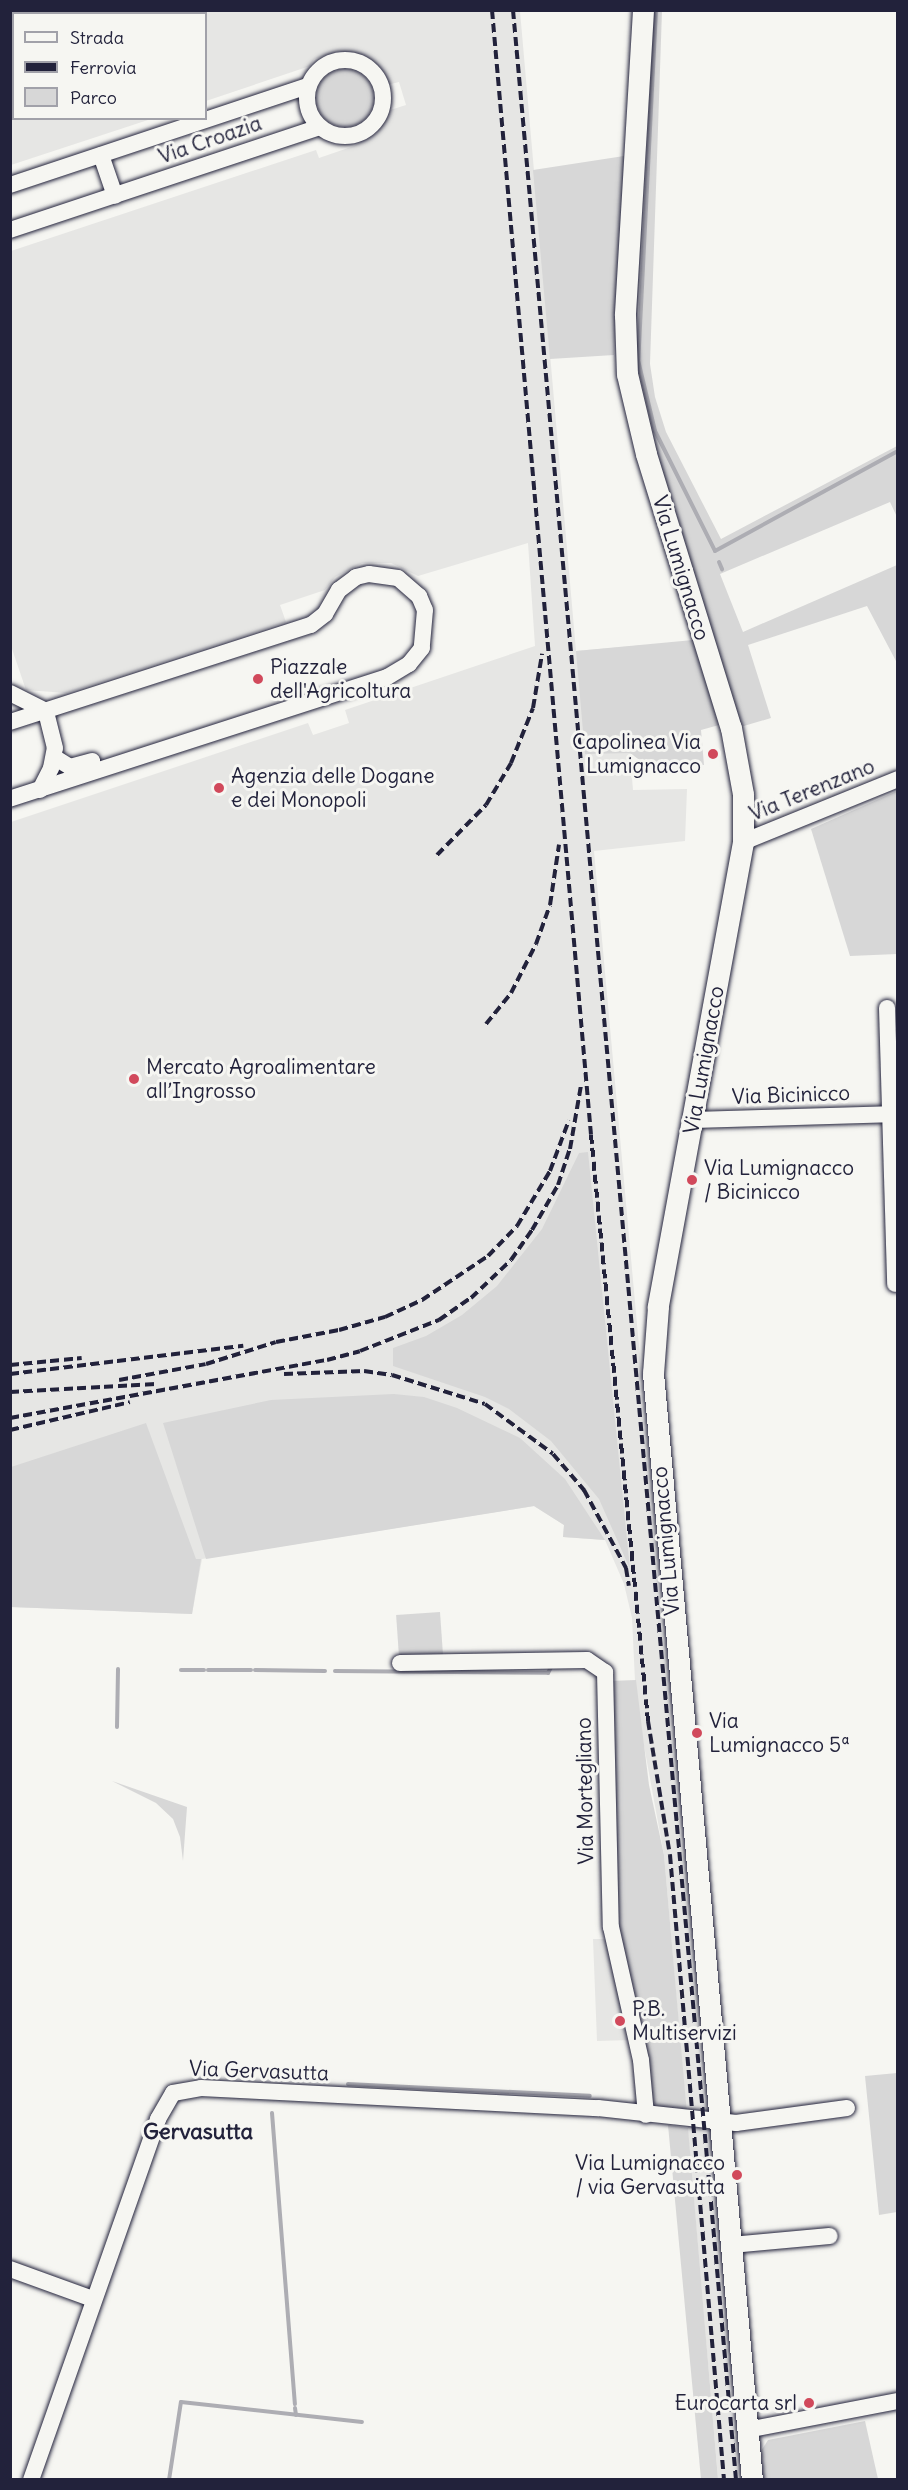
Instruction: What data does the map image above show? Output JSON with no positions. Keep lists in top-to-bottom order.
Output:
{
  "streets": {
    "main road": ["Via Lumignacco"],
    "street": [
      "Via Croazia",
      "Via Terenzano",
      "Via Bicinicco",
      "Via Mortegliano",
      "Via Gervasutta"
    ]
  },
  "crossings": [
    ["Via Lumignacco", "Via Terenzano"],
    ["Via Lumignacco", "Via Bicinicco"],
    ["Via Lumignacco", "Via Gervasutta"],
    ["Via Mortegliano", "Via Gervasutta"]
  ],
  "districts": ["Gervasutta"],
  "places": [
    "Piazzale dell'Agricoltura",
    "Capolinea Via Lumignacco",
    "Agenzia delle Dogane e dei Monopoli",
    "Mercato Agroalimentare all’Ingrosso",
    "Via Lumignacco / Bicinicco",
    "Via Lumignacco 5ª",
    "P.B. Multiservizi",
    "Via Lumignacco / via Gervasutta",
    "Eurocarta srl"
  ],
  "legend": ["Strada", "Ferrovia", "Parco"]
}
